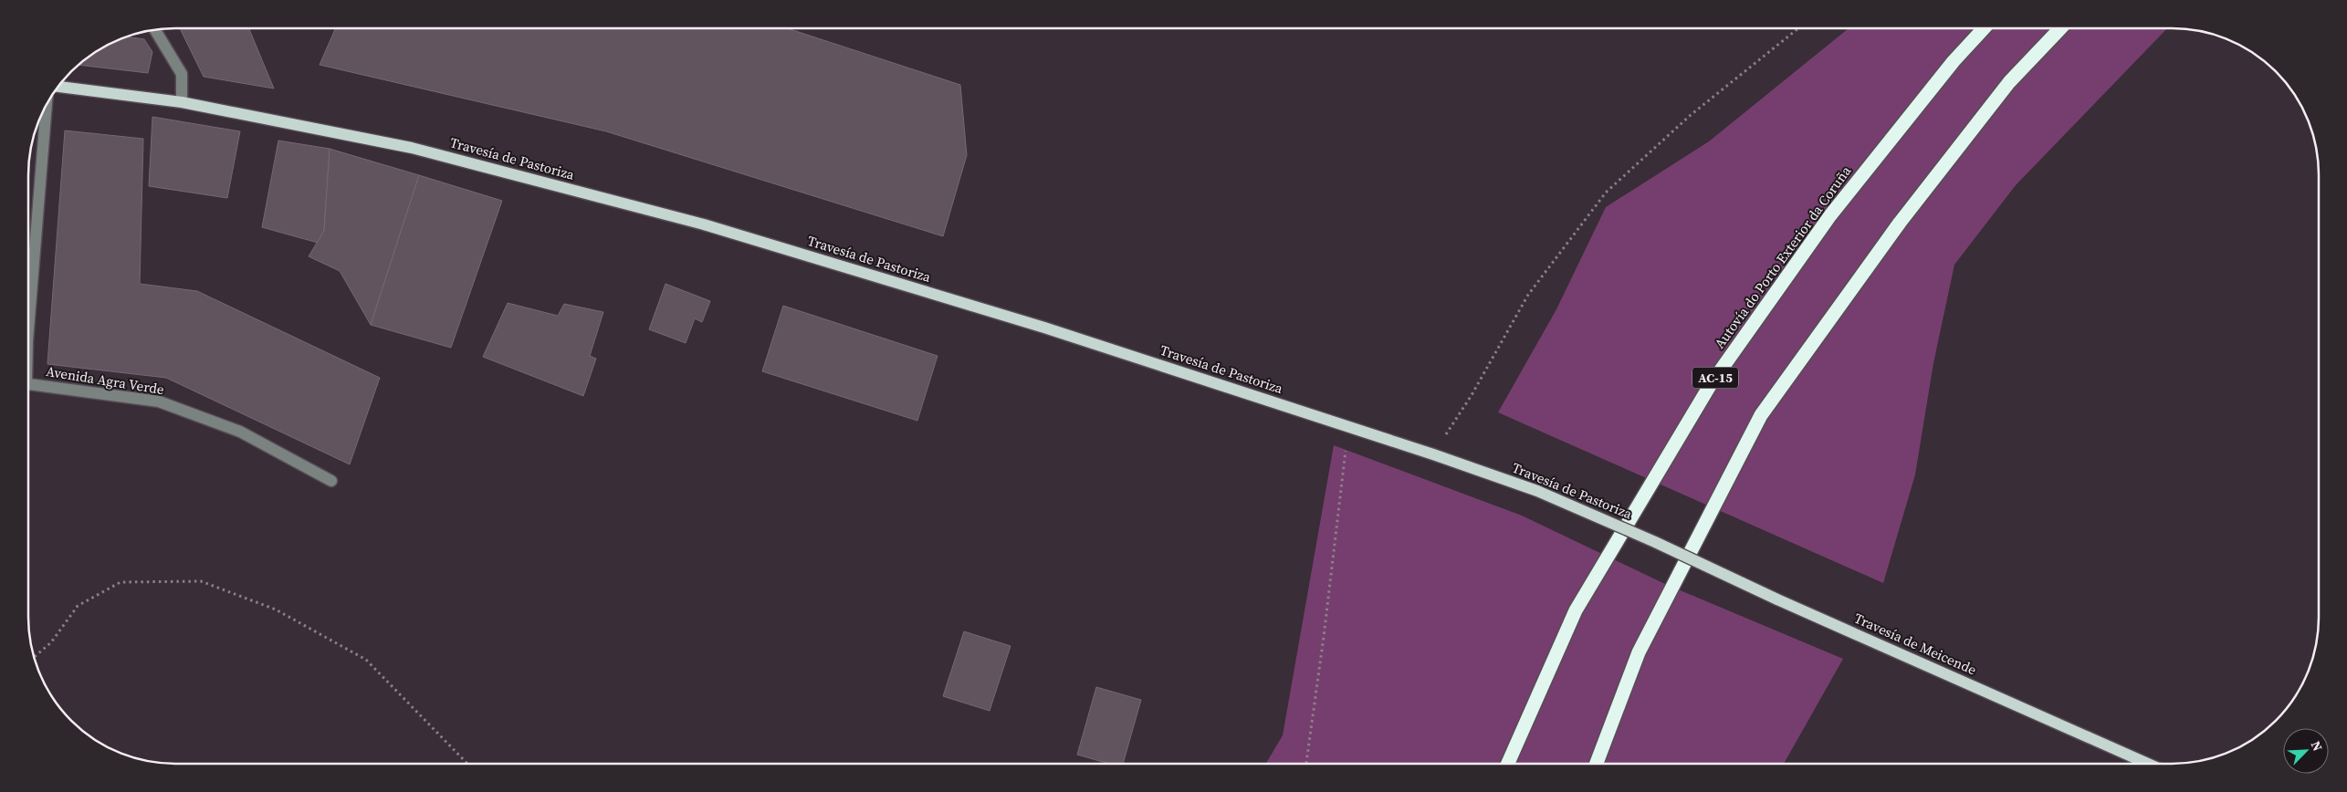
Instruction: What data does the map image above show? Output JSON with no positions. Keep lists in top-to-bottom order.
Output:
{
  "streets": {
    "highway": ["Autovía do Porto Exterior da Coruña", "AC-15"],
    "main road": ["Travesía de Pastoriza", "Travesía de Meicende"],
    "street": ["Avenida Agra Verde"]
  },
  "crossings": [
    ["Travesía de Pastoriza", "Travesía de Meicende"]
  ],
  "north": "top right"
}
